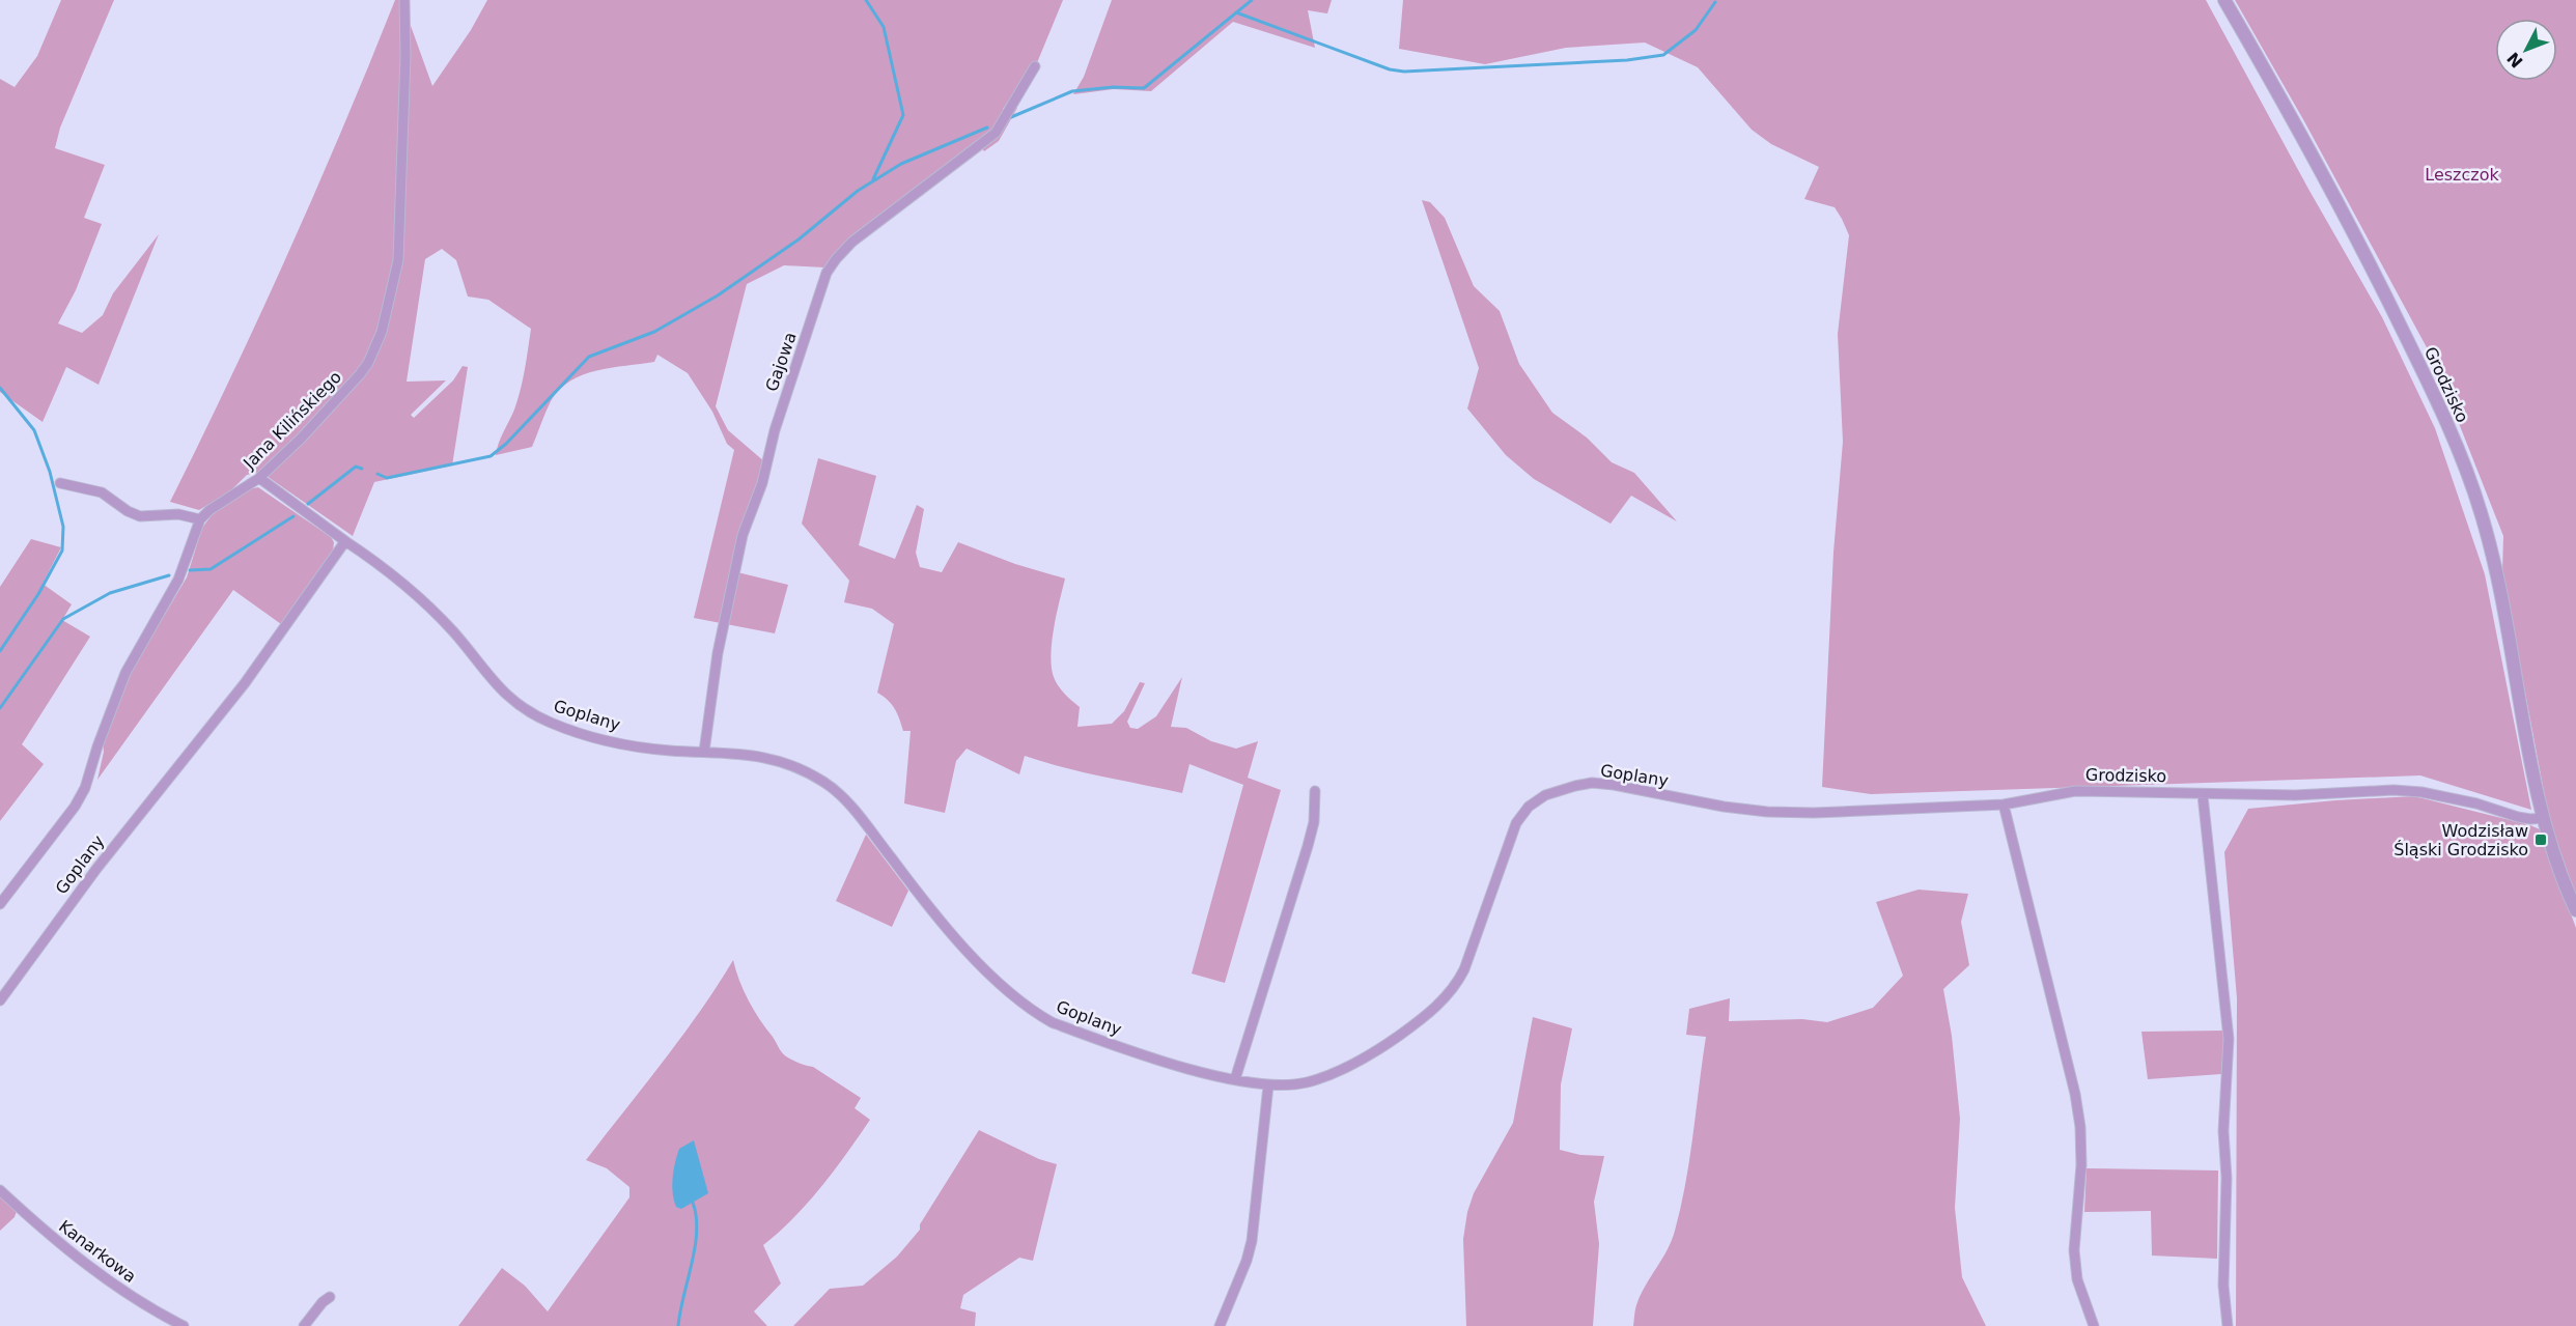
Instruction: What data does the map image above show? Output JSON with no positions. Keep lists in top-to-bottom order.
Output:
{
  "streets": {
    "street": [
      "Gajowa",
      "Grodzisko",
      "Jana Kilińskiego",
      "Goplany",
      "Kanarkowa"
    ]
  },
  "crossings": [
    ["Gajowa", "Goplany"],
    ["Grodzisko", "Goplany"]
  ],
  "parks": ["Leszczok"],
  "places": {
    "transit": ["Wodzisław Śląski Grodzisko"]
  },
  "north": "bottom left"
}
